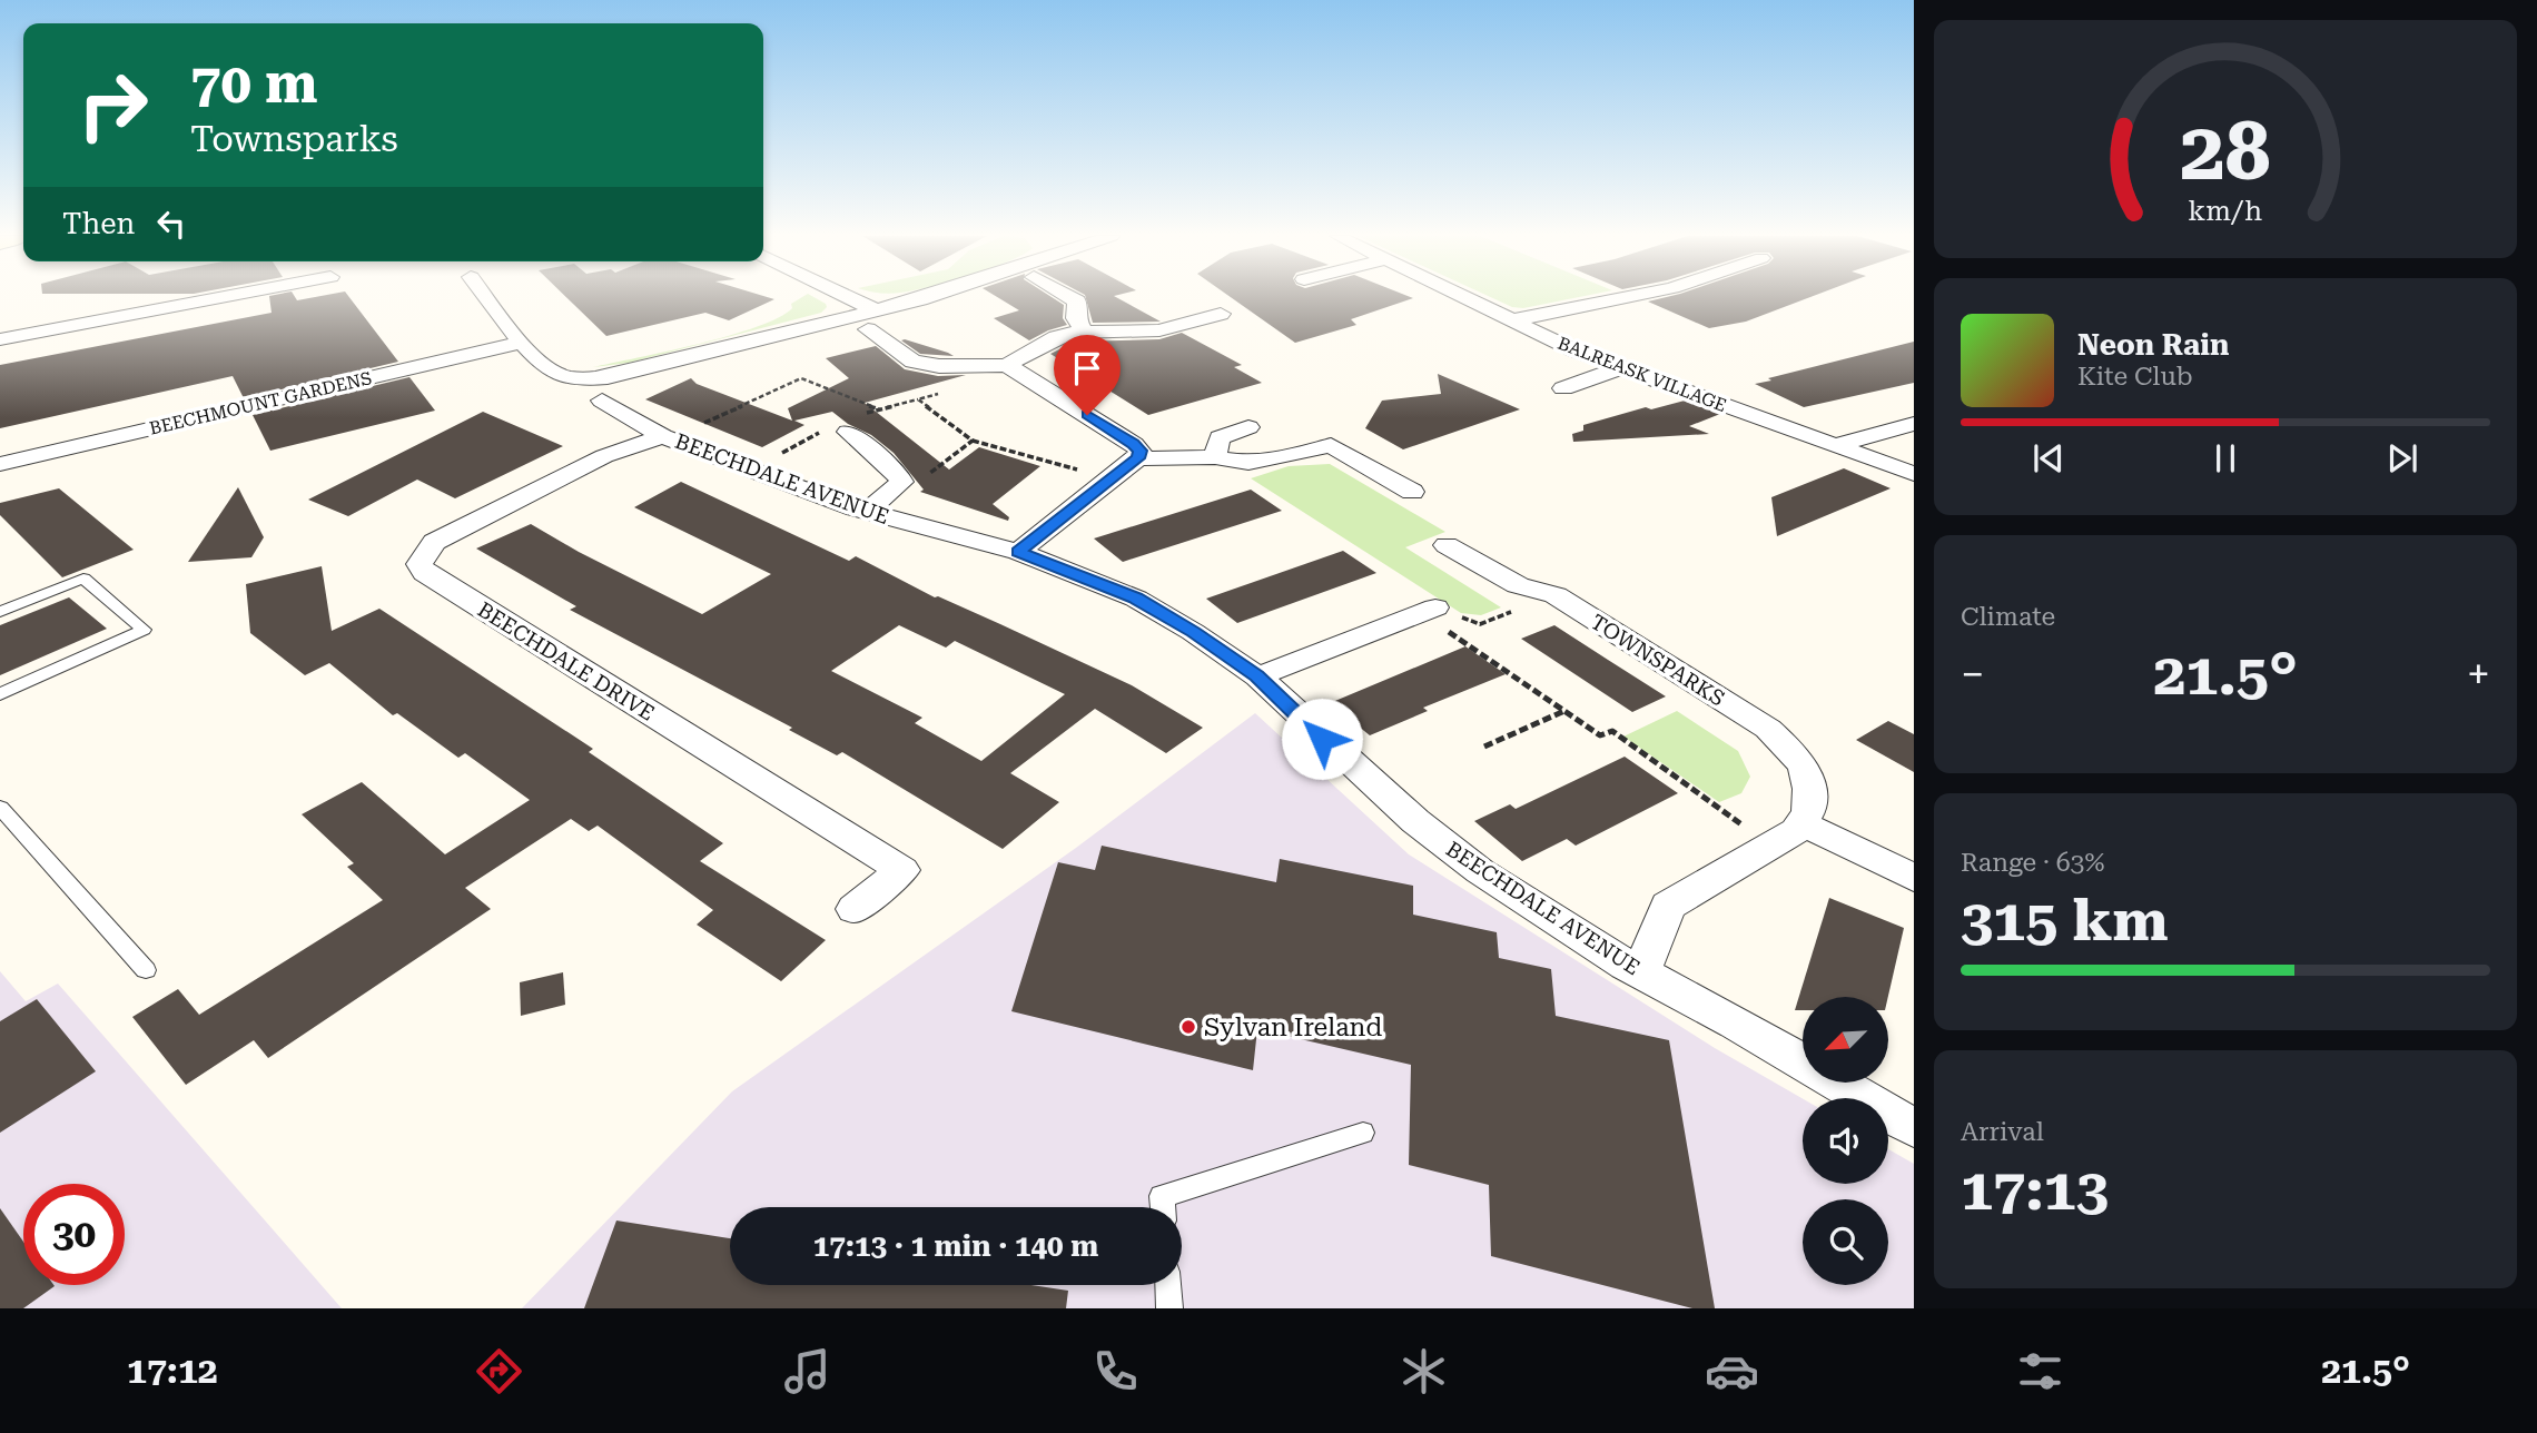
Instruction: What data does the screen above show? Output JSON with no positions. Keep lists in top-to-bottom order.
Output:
{
  "streets": {
    "street": [
      "BALREASK VILLAGE",
      "BEECHMOUNT GARDENS",
      "BEECHDALE AVENUE",
      "TOWNSPARKS",
      "BEECHDALE DRIVE"
    ]
  },
  "crossings": [
    ["BEECHDALE AVENUE", "BEECHDALE DRIVE"]
  ],
  "places": ["Sylvan Ireland"],
  "north": "bottom left",
  "page": {
    "turn": ["70 m", "Townsparks"],
    "then": "Then",
    "song": ["Neon Rain", "Kite Club"],
    "tile": [
      "Climate",
      ["Range · 63%", "315 km"],
      ["Arrival", "17:13"]
    ],
    "heat": ["−", "21.5°", "+"],
    "limit": "30",
    "trip": "17:13 · 1 min · 140 m",
    "tabs": ["17:12", "21.5°"],
    "gauge": ["28", "km/h"]
  }
}
